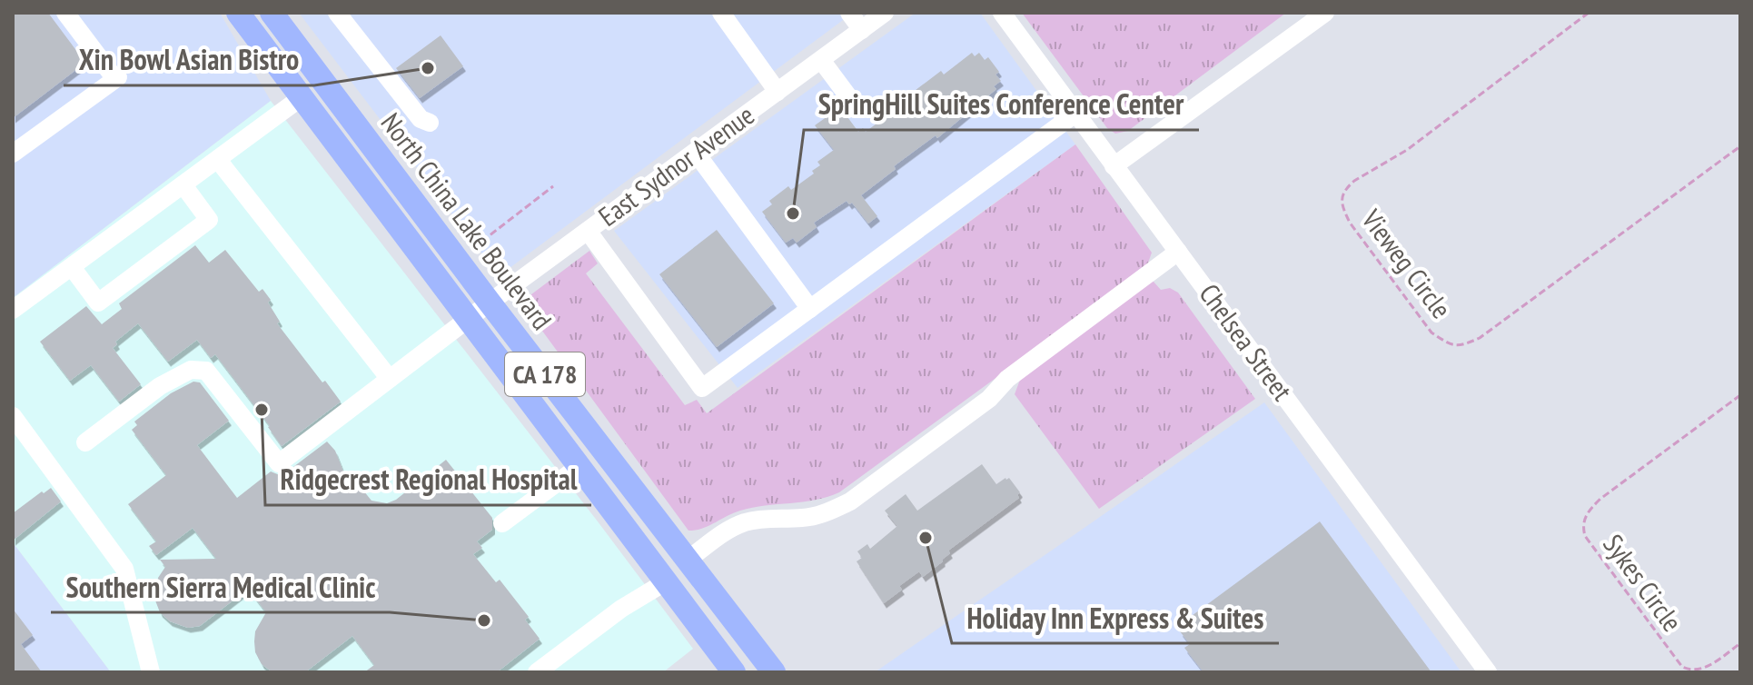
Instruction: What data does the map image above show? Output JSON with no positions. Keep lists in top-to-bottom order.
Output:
{
  "streets": {
    "main road": ["North China Lake Boulevard", "CA 178"],
    "street": ["East Sydnor Avenue", "Chelsea Street"],
    "path": ["Vieweg Circle", "Sykes Circle"]
  },
  "crossings": [
    ["East Sydnor Avenue", "North China Lake Boulevard"]
  ],
  "places": [
    "Xin Bowl Asian Bistro",
    "SpringHill Suites Conference Center",
    "Ridgecrest Regional Hospital",
    "Holiday Inn Express & Suites",
    "Southern Sierra Medical Clinic"
  ]
}
